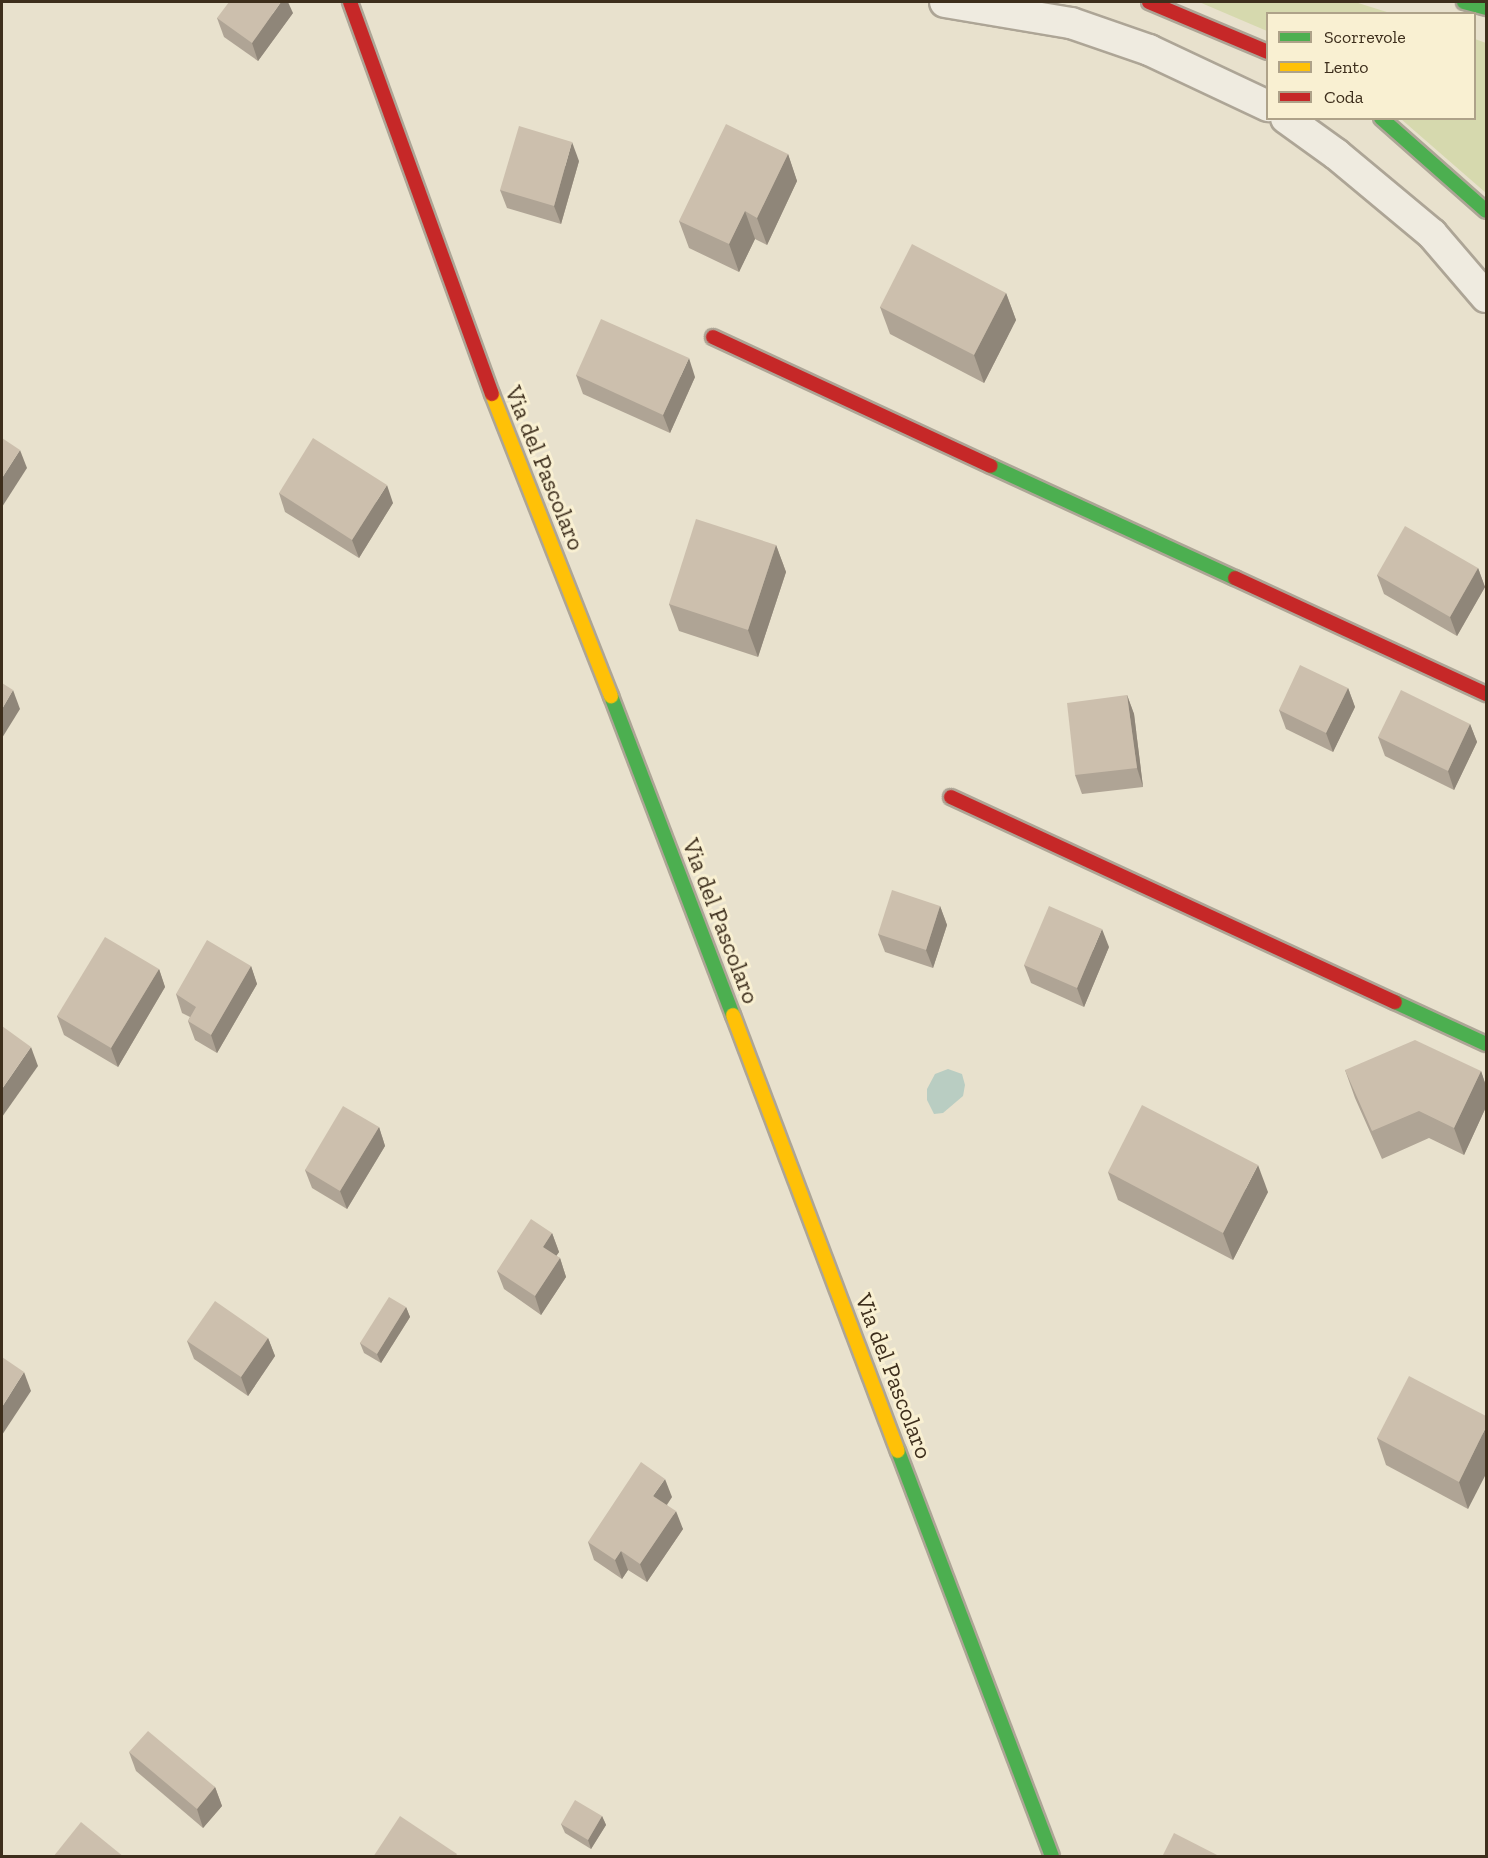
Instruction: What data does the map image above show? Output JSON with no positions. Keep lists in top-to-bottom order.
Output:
{
  "streets": {
    "street": ["Via del Pascolaro"]
  },
  "legend": ["Scorrevole", "Lento", "Coda"]
}
